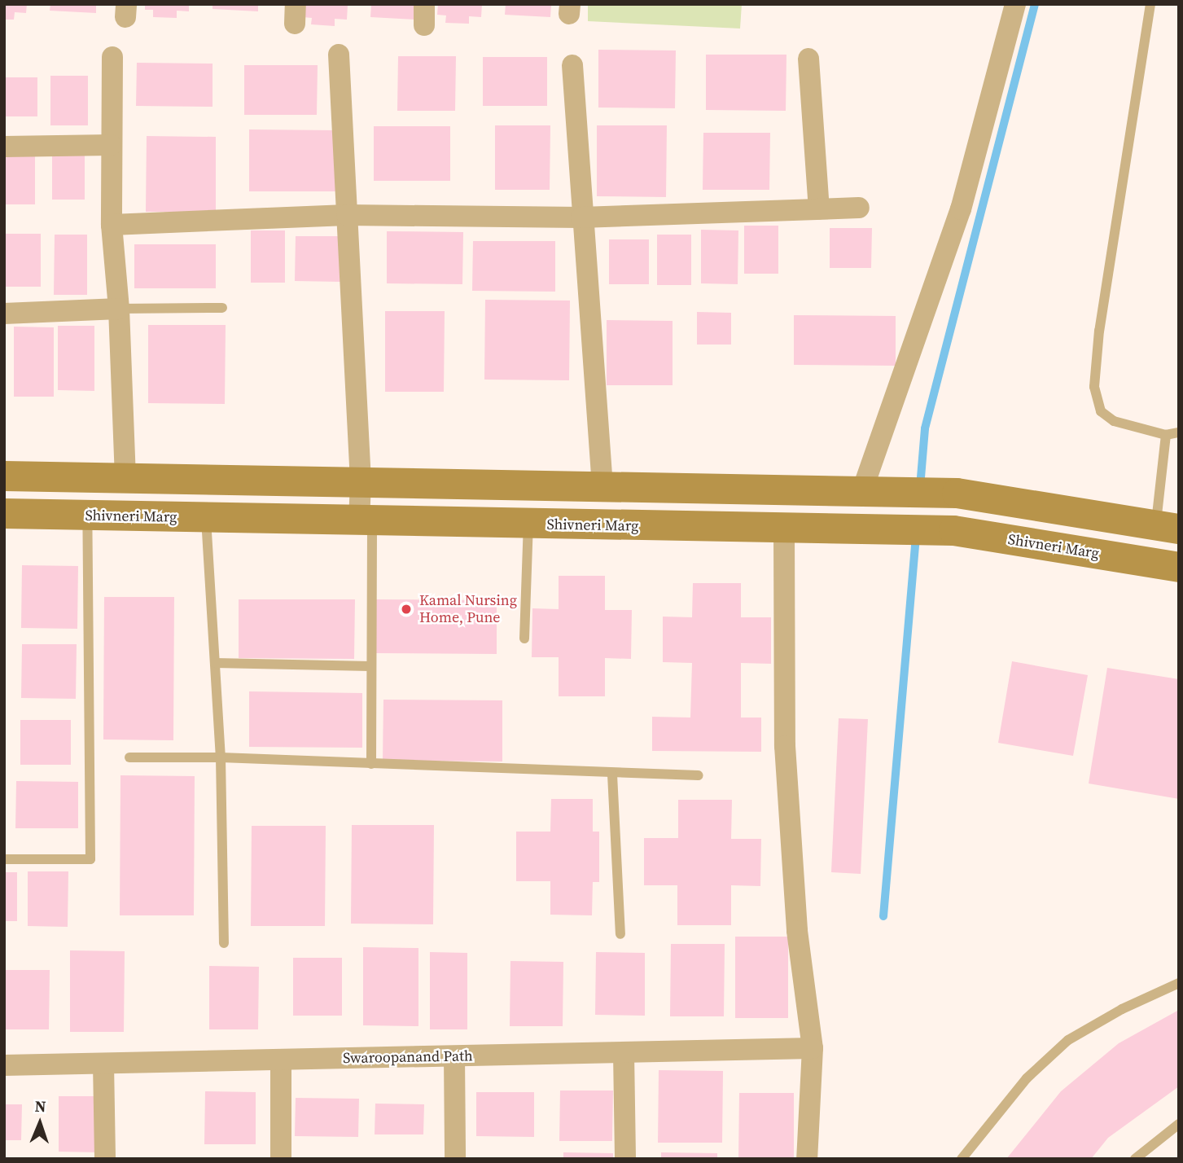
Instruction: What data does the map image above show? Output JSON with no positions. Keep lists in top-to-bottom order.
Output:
{
  "streets": {
    "main road": ["Shivneri Marg"],
    "street": ["Swaroopanand Path"]
  },
  "places": ["Kamal Nursing Home, Pune"],
  "north": "top"
}
